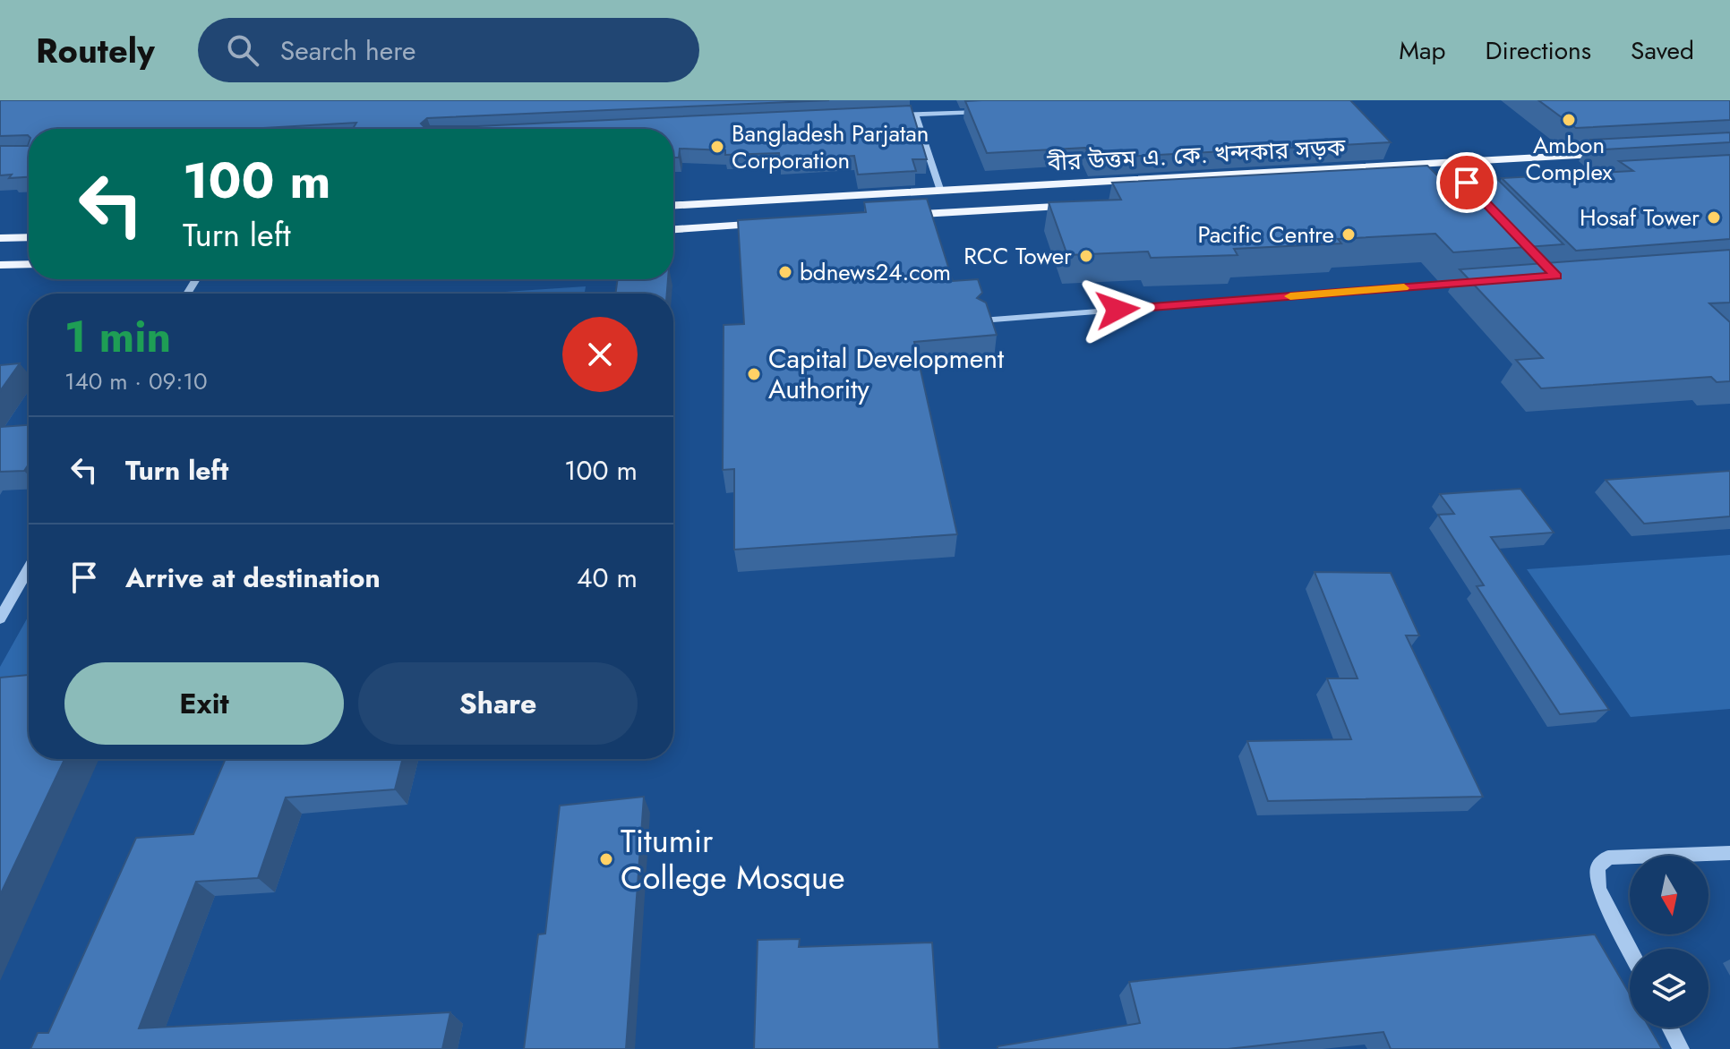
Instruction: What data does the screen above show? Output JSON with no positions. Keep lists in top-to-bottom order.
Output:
{
  "streets": {
    "main road": ["বীর উত্তম এ. কে. খন্দকার সড়ক"]
  },
  "places": [
    "Ambon Complex",
    "Bangladesh Parjatan Corporation",
    "Hosaf Tower",
    "Pacific Centre",
    "RCC Tower",
    "bdnews24.com",
    "Capital Development Authority",
    "Titumir College Mosque"
  ],
  "north": "bottom",
  "page": {
    "header": "Routely",
    "search": "Search here",
    "nav": ["Map", "Directions", "Saved"],
    "turn": ["100 m", "Turn left"],
    "heading": ["1 min", "140 m · 09:10"],
    "list": [
      {
        "name": "Turn left",
        "value": "100 m"
      },
      {
        "name": "Arrive at destination",
        "value": "40 m"
      }
    ],
    "buttons": ["Exit", "Share"]
  }
}
